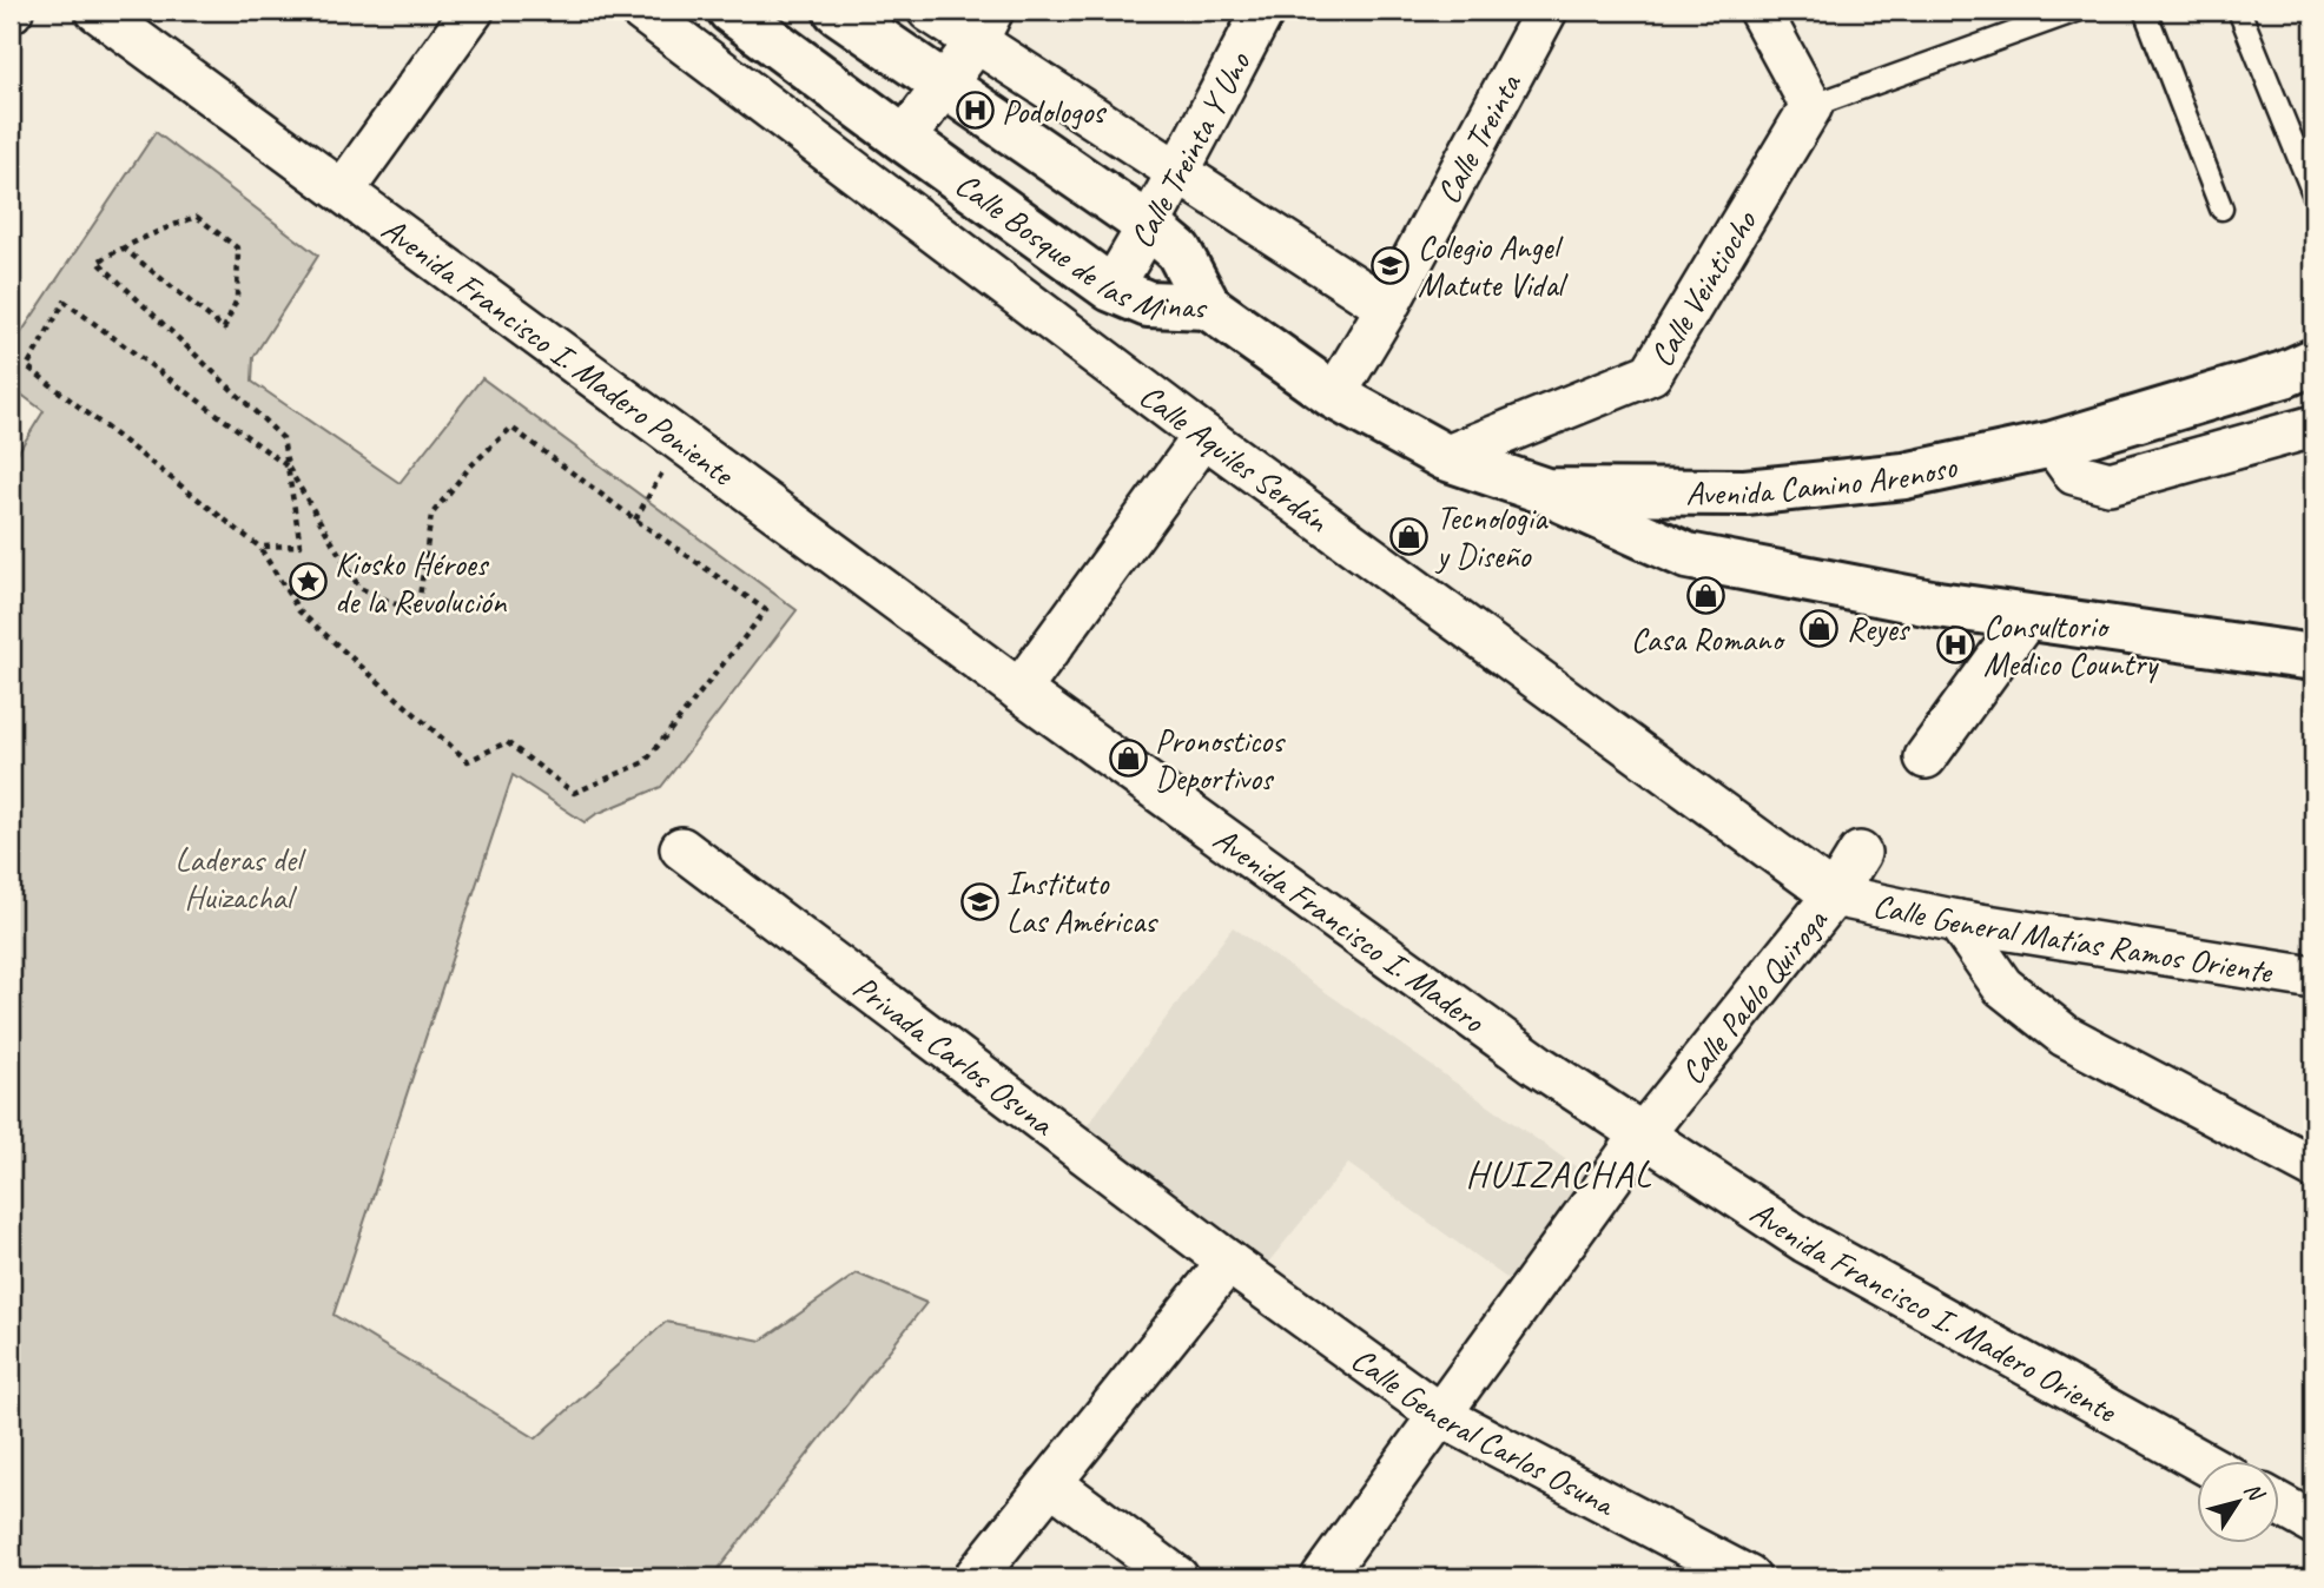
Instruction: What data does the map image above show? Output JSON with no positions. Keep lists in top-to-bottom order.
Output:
{
  "streets": {
    "main road": ["Calle Bosque de las Minas", "Avenida Camino Arenoso"],
    "street": [
      "Calle Treinta",
      "Calle Treinta Y Uno",
      "Calle Veintiocho",
      "Avenida Francisco I. Madero Poniente",
      "Calle Aquiles Serdán",
      "Avenida Francisco I. Madero",
      "Calle General Matías Ramos Oriente",
      "Calle Pablo Quiroga",
      "Privada Carlos Osuna",
      "Avenida Francisco I. Madero Oriente",
      "Calle General Carlos Osuna"
    ]
  },
  "crossings": [
    ["Calle Treinta", "Avenida Camino Arenoso"],
    ["Calle Treinta Y Uno", "Calle Bosque de las Minas"],
    ["Calle Bosque de las Minas", "Avenida Camino Arenoso"],
    ["Calle Veintiocho", "Avenida Camino Arenoso"],
    ["Avenida Francisco I. Madero Poniente", "Avenida Francisco I. Madero"],
    ["Calle Aquiles Serdán", "Calle General Matías Ramos Oriente"],
    ["Calle Aquiles Serdán", "Calle Pablo Quiroga"],
    ["Avenida Francisco I. Madero", "Calle Pablo Quiroga"],
    ["Avenida Francisco I. Madero", "Avenida Francisco I. Madero Oriente"],
    ["Calle General Matías Ramos Oriente", "Calle Pablo Quiroga"],
    ["Calle Pablo Quiroga", "Avenida Francisco I. Madero Oriente"],
    ["Calle Pablo Quiroga", "Calle General Carlos Osuna"],
    ["Privada Carlos Osuna", "Calle General Carlos Osuna"]
  ],
  "districts": ["HUIZACHAL"],
  "parks": ["Laderas del Huizachal"],
  "places": {
    "hospital": ["Podologos", "Consultorio Medico Country"],
    "school or university": ["Colegio Angel Matute Vidal", "Instituto Las Américas"],
    "shop": [
      "Tecnologia y Diseño",
      "Casa Romano",
      "Reyes",
      "Pronosticos Deportivos"
    ],
    "place": ["Kiosko Héroes de la Revolución"]
  },
  "north": "top right"
}
